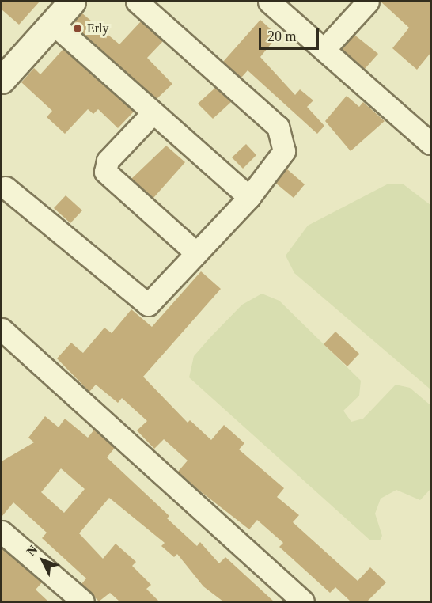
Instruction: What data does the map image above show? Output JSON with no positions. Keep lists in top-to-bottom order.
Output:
{
  "places": ["Erly"],
  "scale_bar": "20 m",
  "north": "top left"
}
